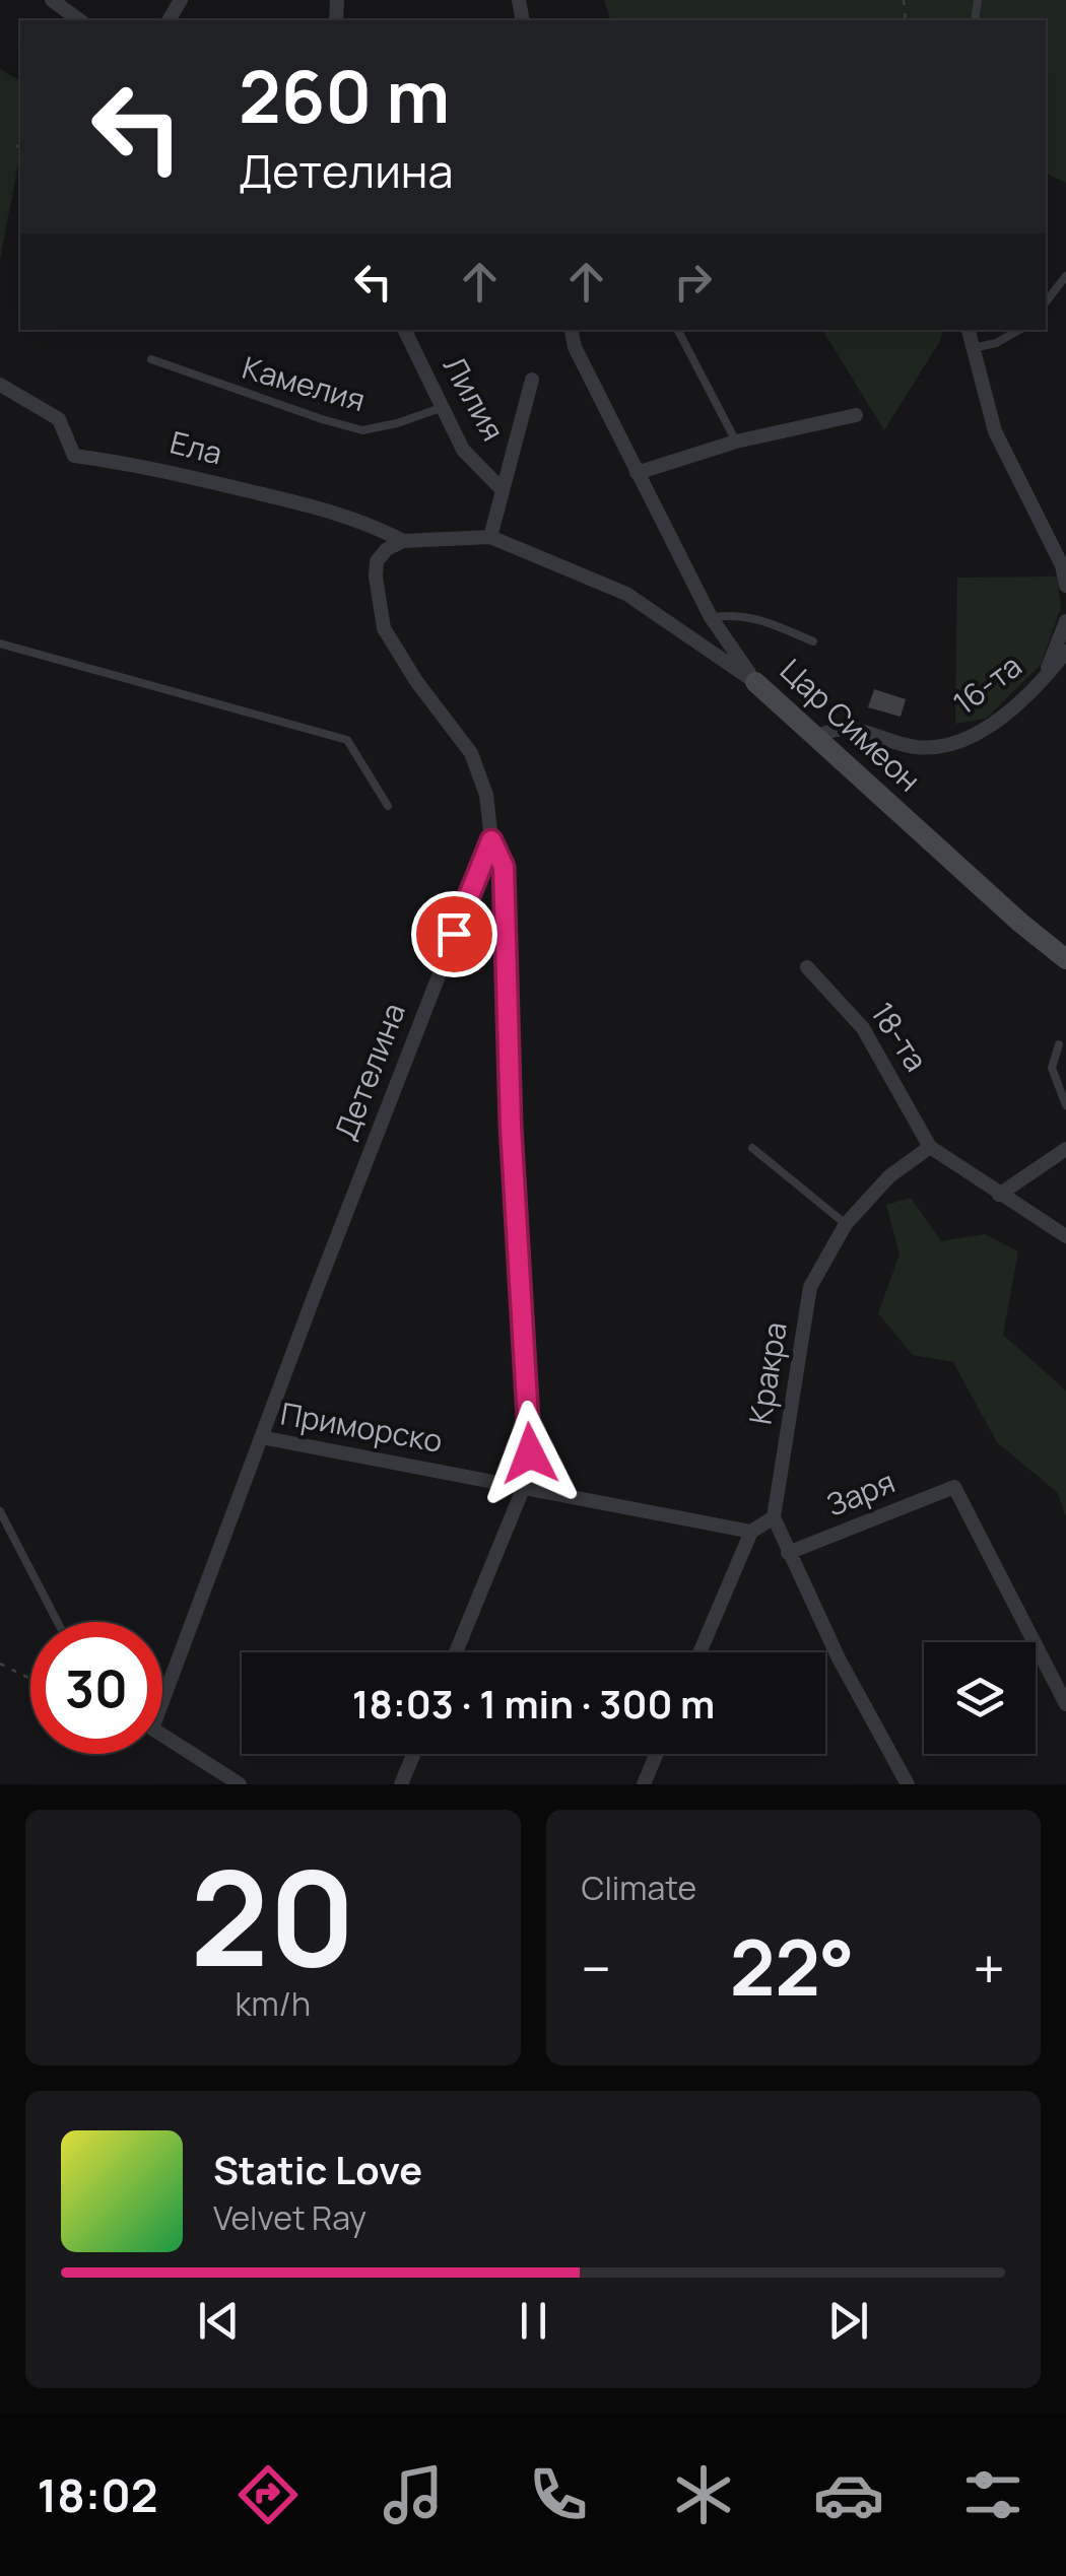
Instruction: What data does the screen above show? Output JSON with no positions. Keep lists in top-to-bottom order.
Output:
{
  "streets": {
    "street": [
      "Лилия",
      "Ела",
      "16-та",
      "Цар Симеон",
      "18-та",
      "Детелина",
      "Кракра",
      "Приморско",
      "Заря"
    ],
    "lane": ["Камелия"]
  },
  "crossings": [
    ["Камелия", "Лилия"],
    ["Ела", "Детелина"],
    ["16-та", "Цар Симеон"],
    ["18-та", "Кракра"],
    ["Детелина", "Приморско"]
  ],
  "page": {
    "turn": ["260 m", "Детелина"],
    "limit": "30",
    "trip": "18:03 · 1 min · 300 m",
    "tile": [
      ["20", "km/h"],
      "Climate"
    ],
    "heat": ["−", "22°", "+"],
    "song": ["Static Love", "Velvet Ray"],
    "tabs": "18:02"
  }
}
